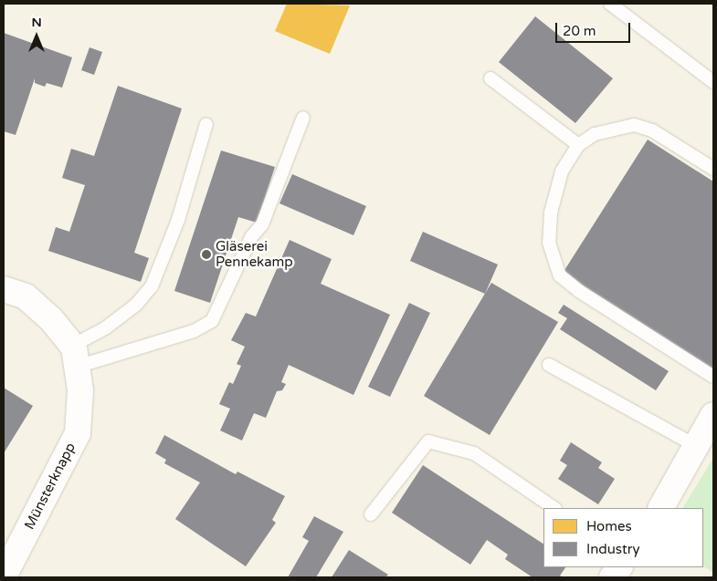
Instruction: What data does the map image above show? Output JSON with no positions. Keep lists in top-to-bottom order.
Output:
{
  "streets": {
    "street": ["Münsterknapp"]
  },
  "places": ["Gläserei Pennekamp"],
  "legend": ["Homes", "Industry"],
  "scale_bar": "20 m",
  "north": "top"
}
